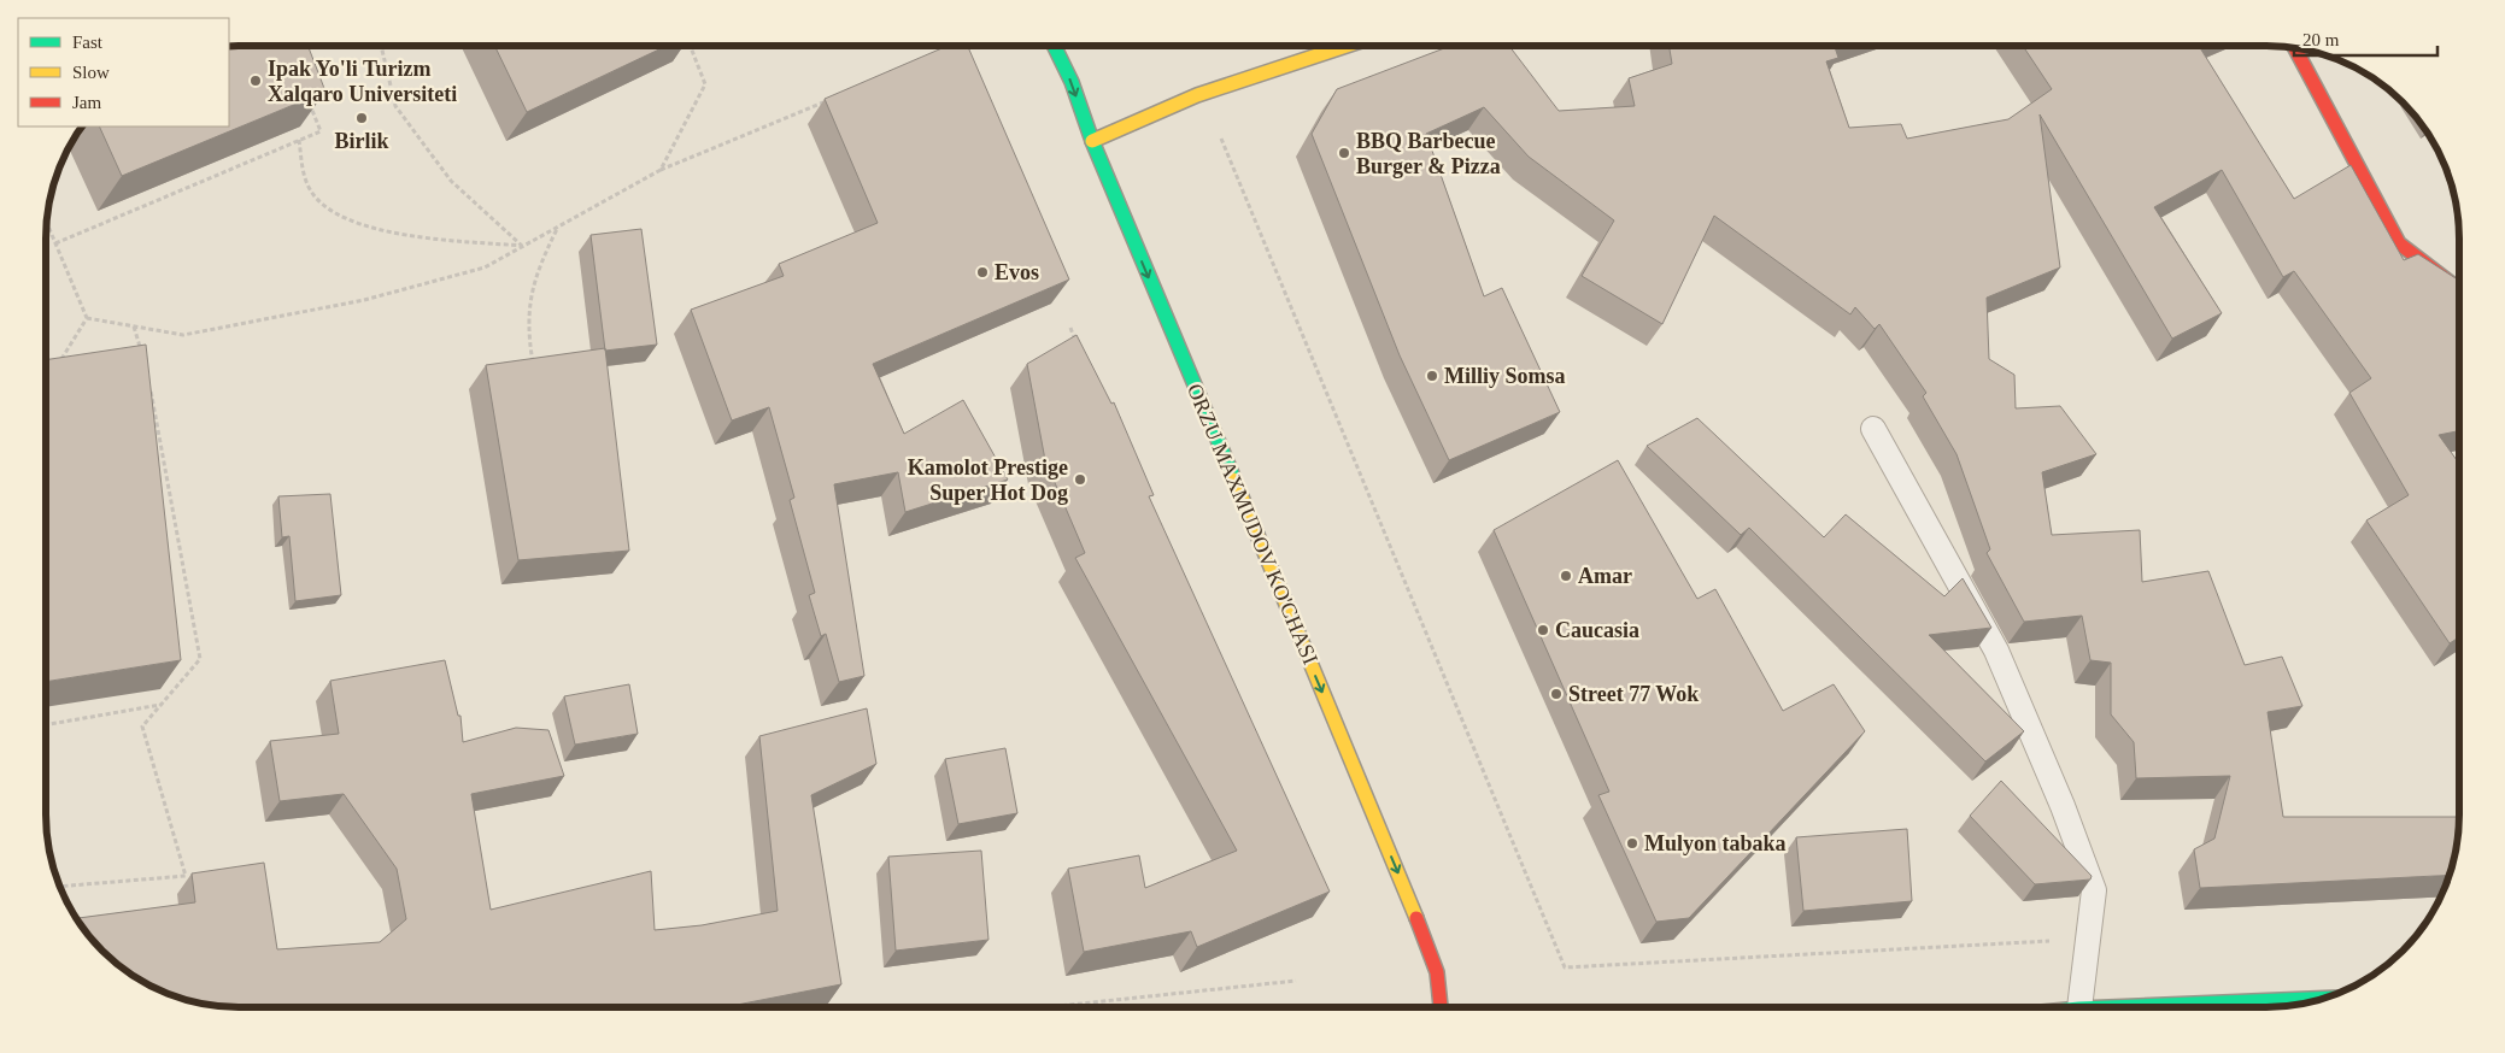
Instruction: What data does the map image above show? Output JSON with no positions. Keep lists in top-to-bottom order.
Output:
{
  "streets": {
    "main road": ["ORZU MAXMUDOV KO'CHASI"]
  },
  "one_way": ["ORZU MAXMUDOV KO'CHASI"],
  "places": [
    "Ipak Yo'li Turizm Xalqaro Universiteti",
    "Birlik",
    "BBQ Barbecue Burger & Pizza",
    "Evos",
    "Milliy Somsa",
    "Kamolot Prestige Super Hot Dog",
    "Amar",
    "Caucasia",
    "Street 77 Wok",
    "Mulyon tabaka"
  ],
  "legend": ["Fast", "Slow", "Jam"],
  "scale_bar": "20 m"
}
